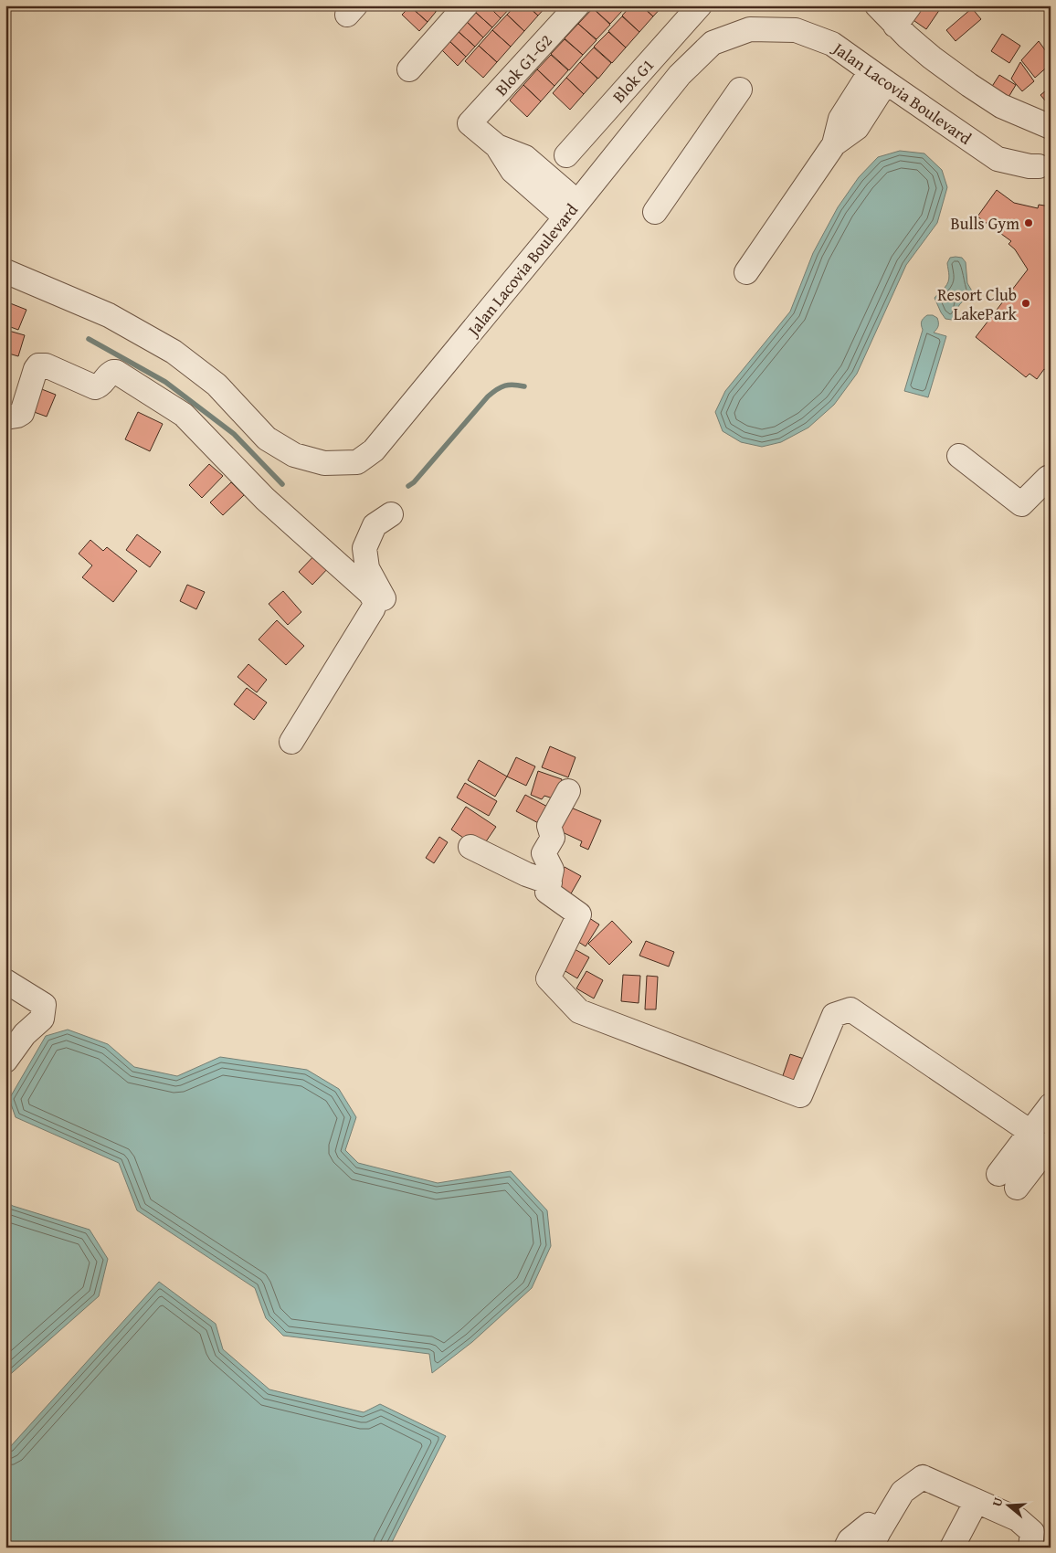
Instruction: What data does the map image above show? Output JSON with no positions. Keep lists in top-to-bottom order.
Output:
{
  "streets": {
    "street": ["Blok G1-G2", "Blok G1", "Jalan Lacovia Boulevard"]
  },
  "crossings": [
    ["Blok G1-G2", "Jalan Lacovia Boulevard"]
  ],
  "places": ["Bulls Gym", "Resort Club LakePark"],
  "north": "left"
}
